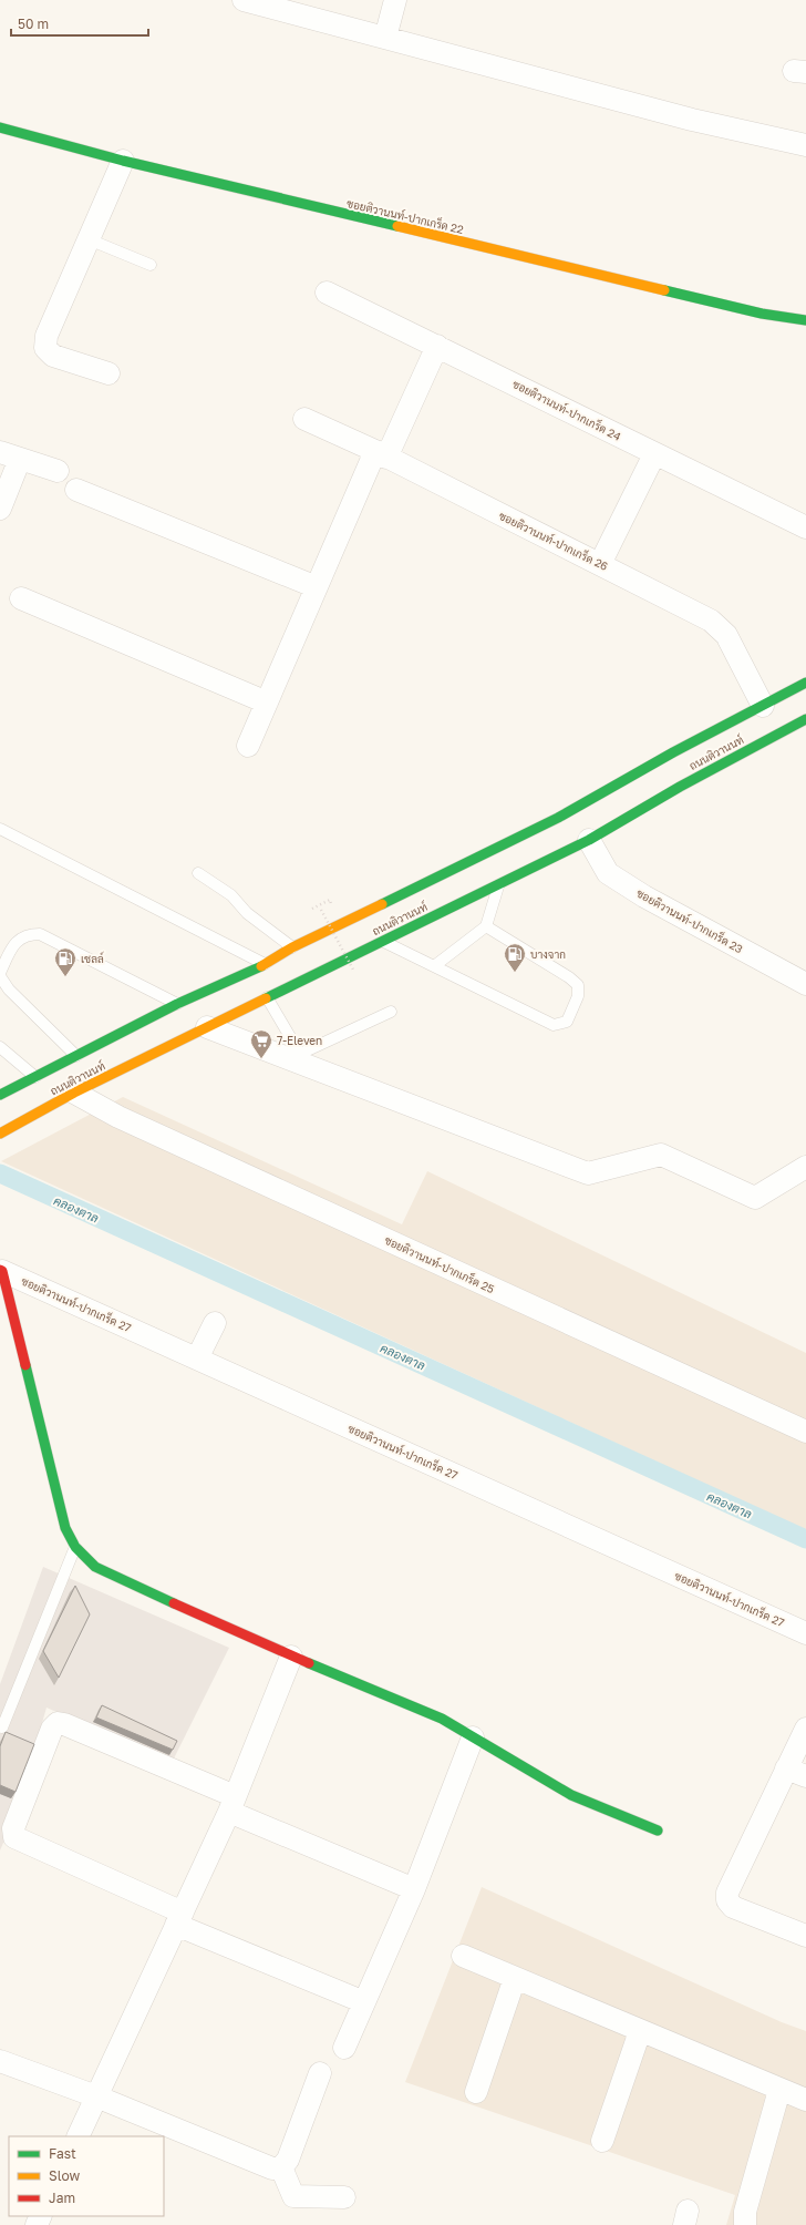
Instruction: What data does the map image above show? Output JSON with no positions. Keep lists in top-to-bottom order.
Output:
{
  "streets": {
    "main road": ["ซอยติวานนท์-ปากเกร็ด 22", "ถนนติวานนท์"],
    "street": [
      "ซอยติวานนท์-ปากเกร็ด 24",
      "ซอยติวานนท์-ปากเกร็ด 26",
      "ซอยติวานนท์-ปากเกร็ด 23",
      "ซอยติวานนท์-ปากเกร็ด 25",
      "ซอยติวานนท์-ปากเกร็ด 27"
    ]
  },
  "crossings": [
    ["ซอยติวานนท์-ปากเกร็ด 26", "ถนนติวานนท์"],
    ["ถนนติวานนท์", "ซอยติวานนท์-ปากเกร็ด 23"],
    ["ถนนติวานนท์", "ซอยติวานนท์-ปากเกร็ด 25"]
  ],
  "water": ["คลองตาล"],
  "places": {
    "fuel station": ["บางจาก", "เชลล์"],
    "supermarket": ["7-Eleven"]
  },
  "legend": ["Fast", "Slow", "Jam"],
  "scale_bar": "50 m"
}
